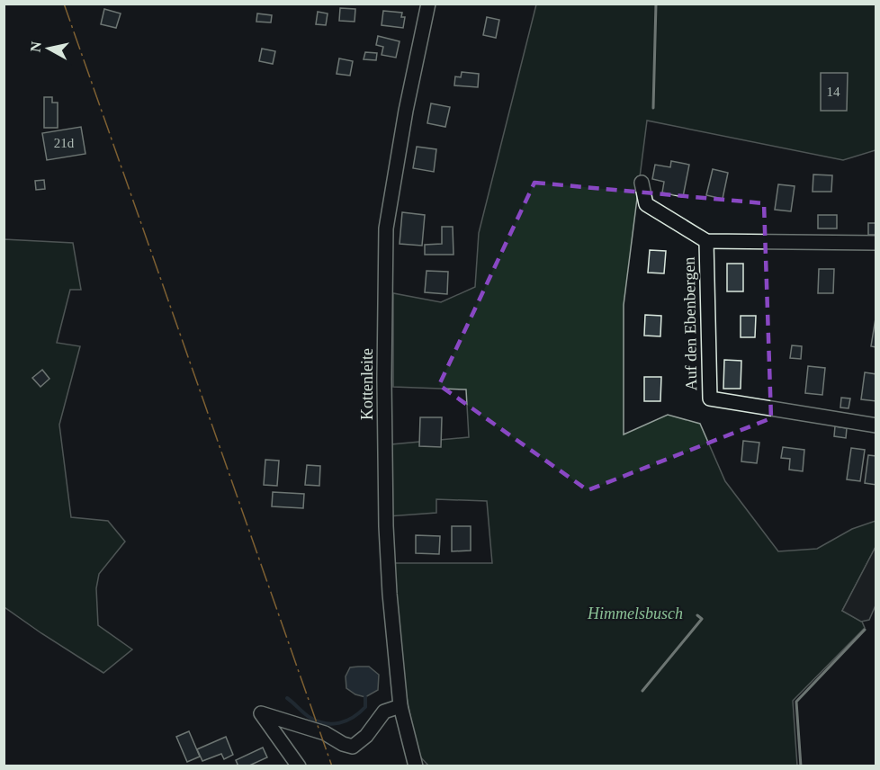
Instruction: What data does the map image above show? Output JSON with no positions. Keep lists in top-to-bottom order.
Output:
{
  "streets": {
    "street": ["Auf den Ebenbergen", "Kottenleite"]
  },
  "parks": ["Himmelsbusch"],
  "house_numbers": ["14", "21d"],
  "north": "left"
}
